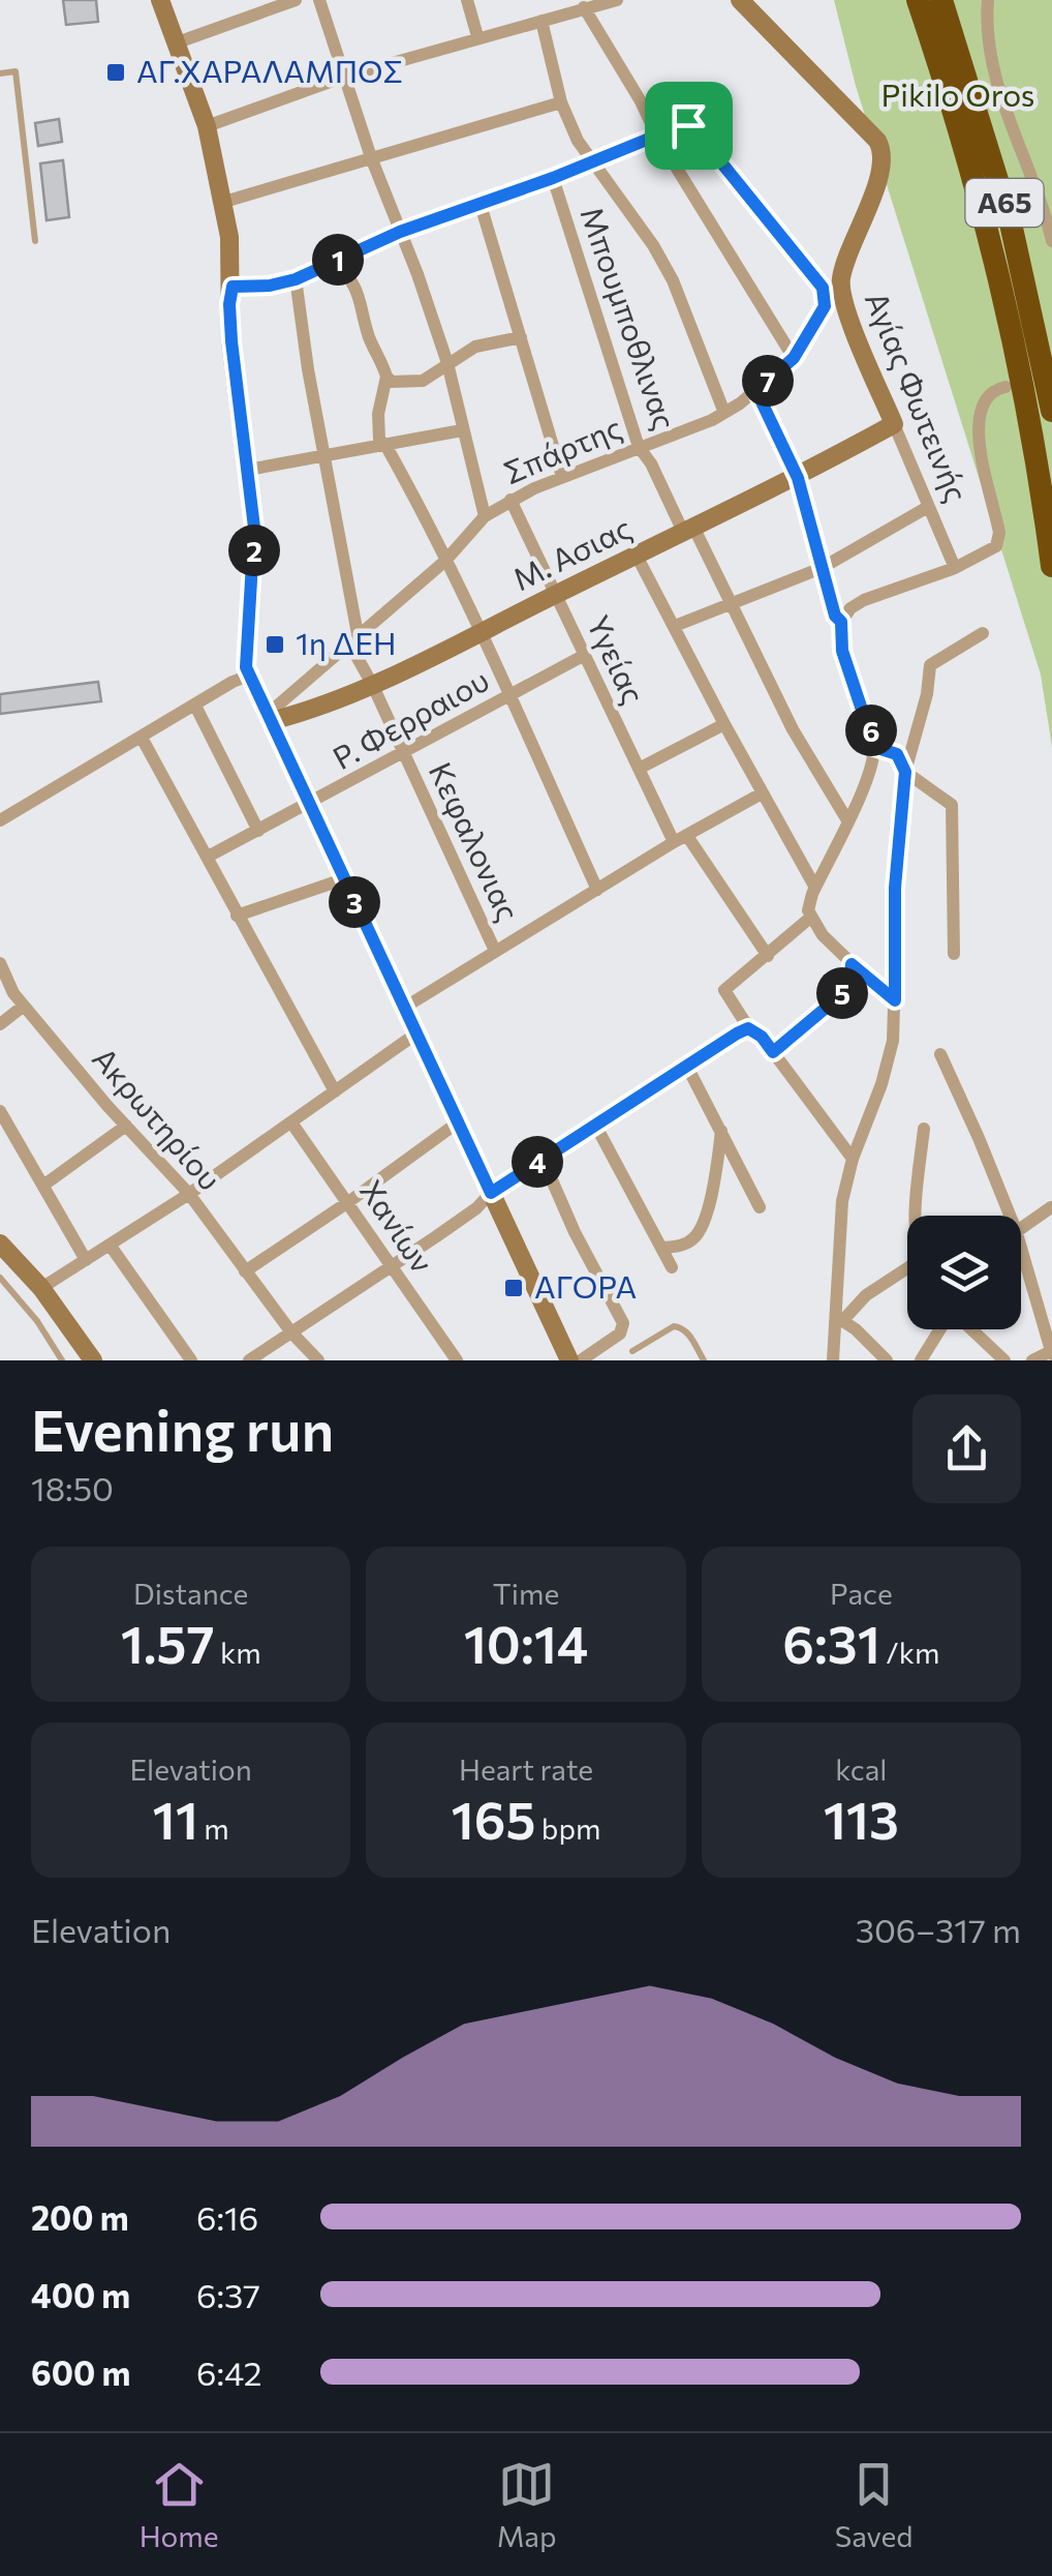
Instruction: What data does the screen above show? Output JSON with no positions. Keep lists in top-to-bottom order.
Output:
{
  "streets": {
    "highway": ["Α65"],
    "street": [
      "Μπουμποθλινας",
      "Αγίας Φωτεινής",
      "Σπάρτης",
      "Μ. Ασιας",
      "Υγείας",
      "Ρ. Φερραιου",
      "Κεφαλονιας",
      "Ακρωτηρίου",
      "Χανίων"
    ]
  },
  "crossings": [
    ["Μπουμποθλινας", "Σπάρτης"],
    ["Μπουμποθλινας", "Μ. Ασιας"],
    ["Αγίας Φωτεινής", "Μ. Ασιας"],
    ["Σπάρτης", "Μ. Ασιας"],
    ["Σπάρτης", "Υγείας"],
    ["Σπάρτης", "Κεφαλονιας"],
    ["Μ. Ασιας", "Υγείας"],
    ["Μ. Ασιας", "Κεφαλονιας"],
    ["Υγείας", "Ρ. Φερραιου"],
    ["Ρ. Φερραιου", "Κεφαλονιας"]
  ],
  "parks": ["Pikilo Oros"],
  "places": {
    "transit": ["ΑΓ.ΧΑΡΑΛΑΜΠΟΣ", "1η ΔΕΗ", "ΑΓΟΡΑ"]
  },
  "page": {
    "pins": [
      "1",
      "7",
      "2",
      "6",
      "3",
      "5",
      "4"
    ],
    "heading": ["Evening run", "18:50"],
    "stats": [
      ["Distance", "1.57 km"],
      ["Time", "10:14"],
      ["Pace", "6:31 /km"],
      ["Elevation", "11 m"],
      ["Heart rate", "165 bpm"],
      ["kcal", "113"]
    ],
    "chart": ["Elevation", "306–317 m"],
    "list": [
      {
        "name": "200 m",
        "note": "6:16"
      },
      {
        "name": "400 m",
        "note": "6:37"
      },
      {
        "name": "600 m",
        "note": "6:42"
      }
    ],
    "tabs": ["Home", "Map", "Saved"]
  }
}
